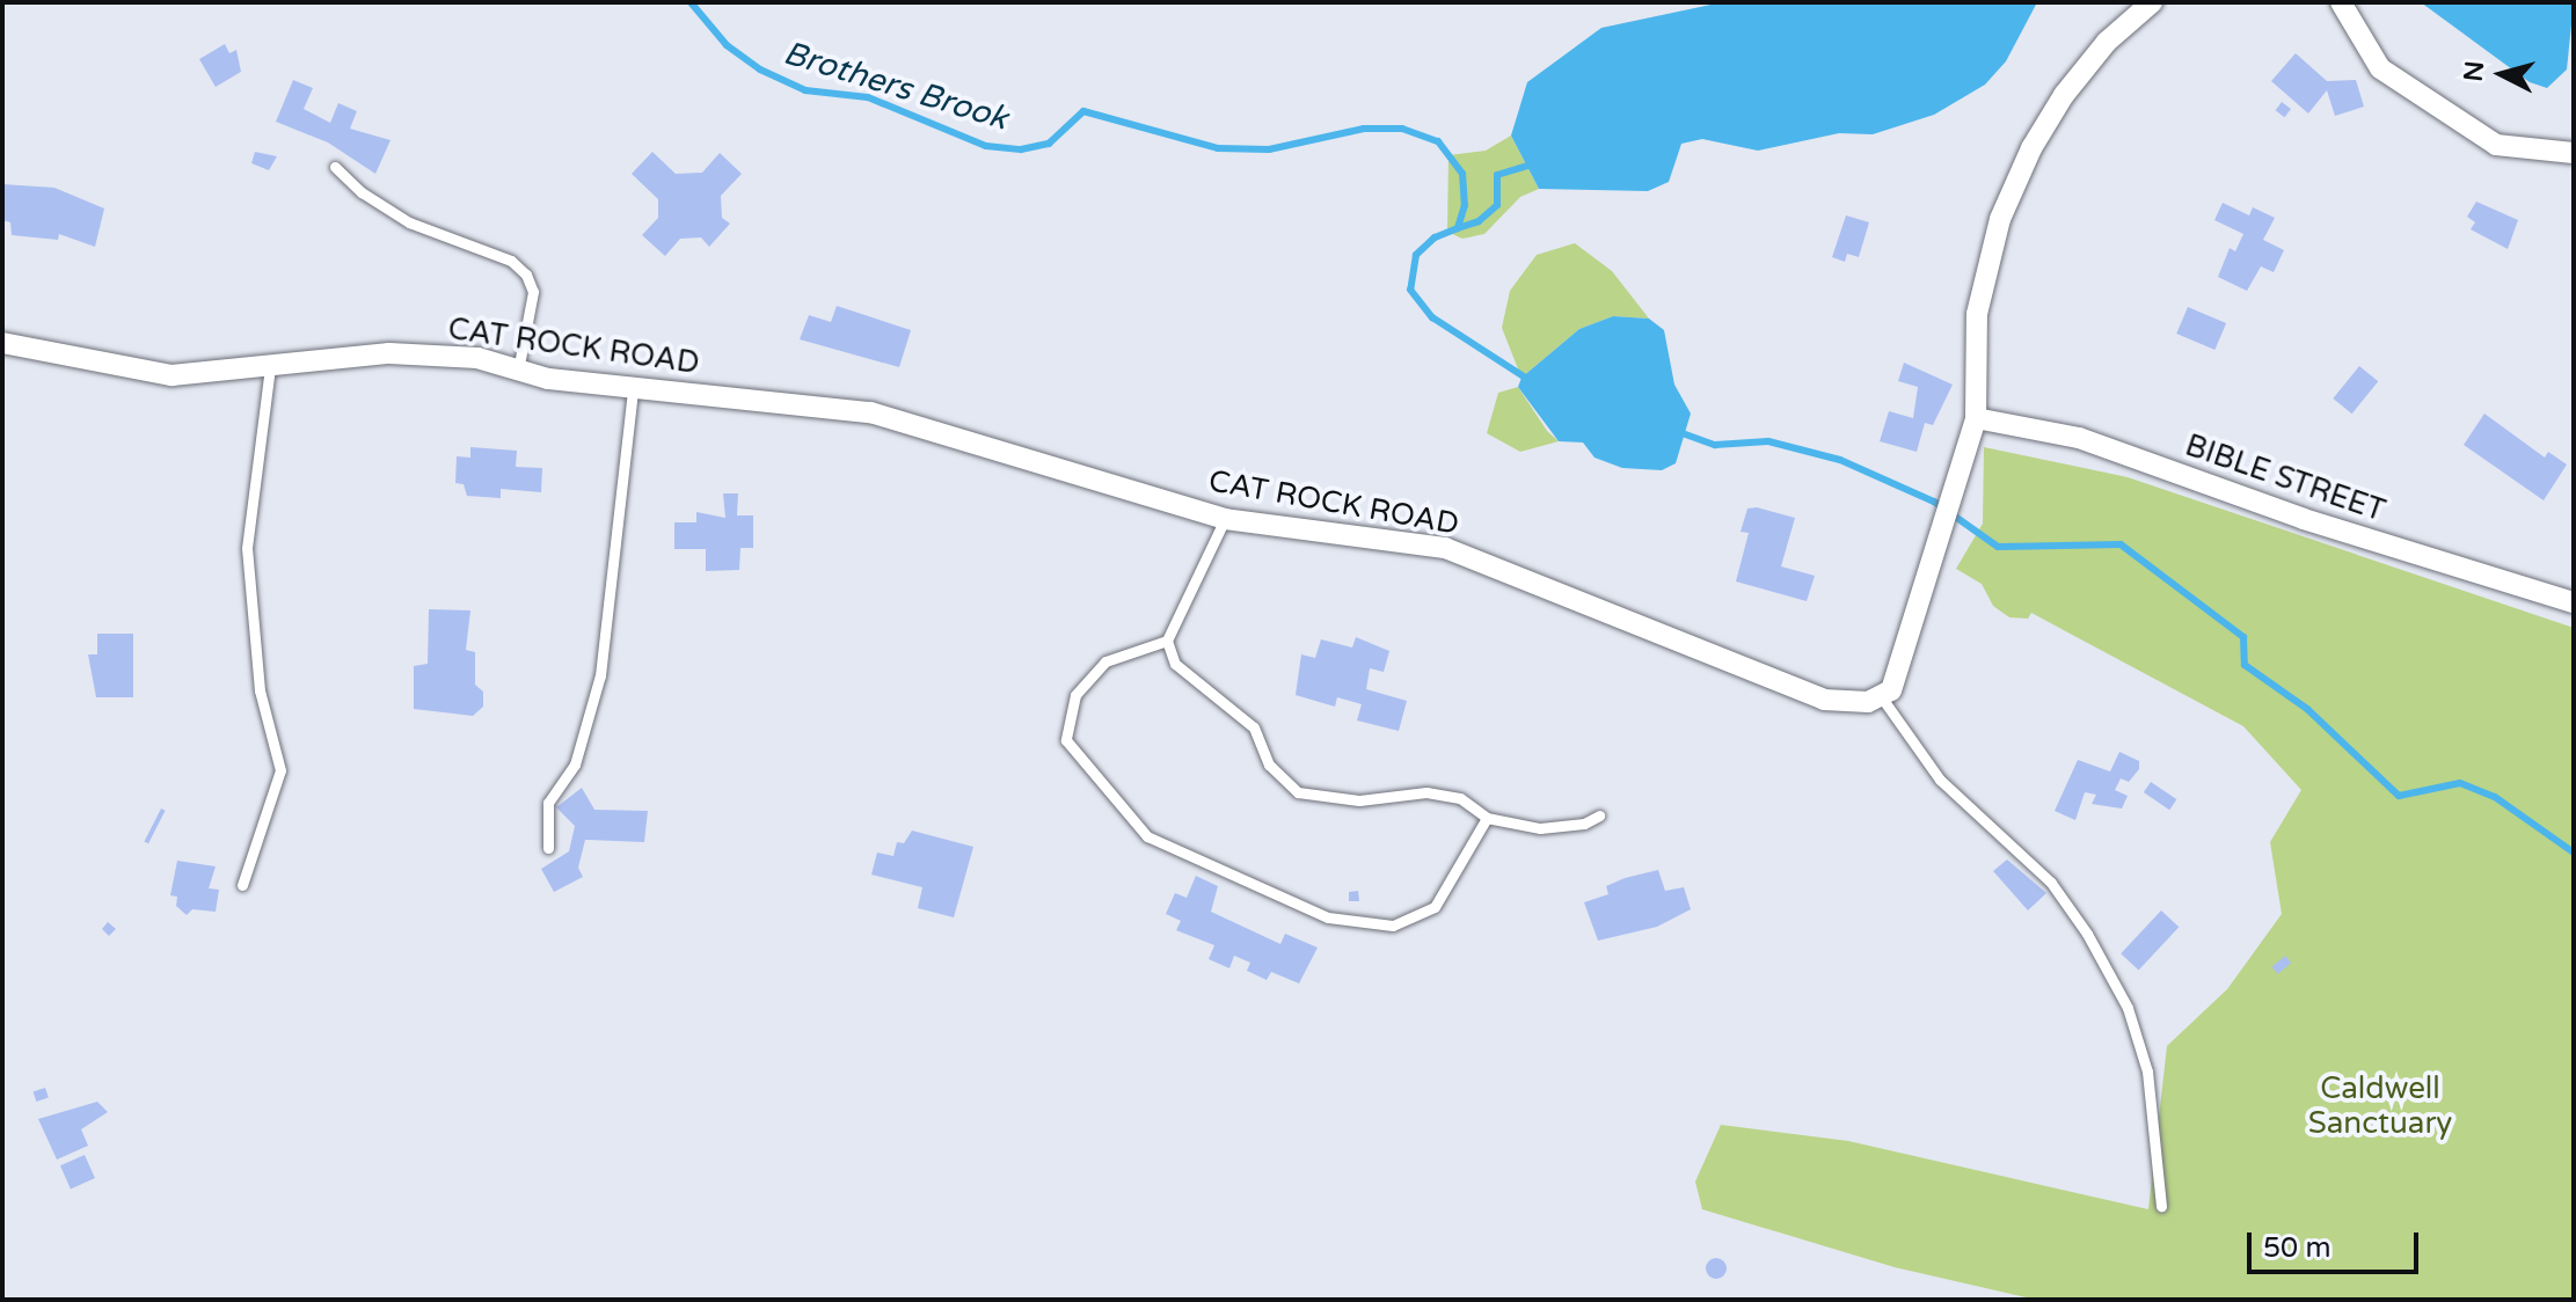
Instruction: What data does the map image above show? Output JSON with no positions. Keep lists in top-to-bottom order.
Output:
{
  "streets": {
    "street": ["CAT ROCK ROAD", "BIBLE STREET"]
  },
  "water": ["Brothers Brook"],
  "parks": ["Caldwell Sanctuary"],
  "scale_bar": "50 m",
  "north": "left"
}
